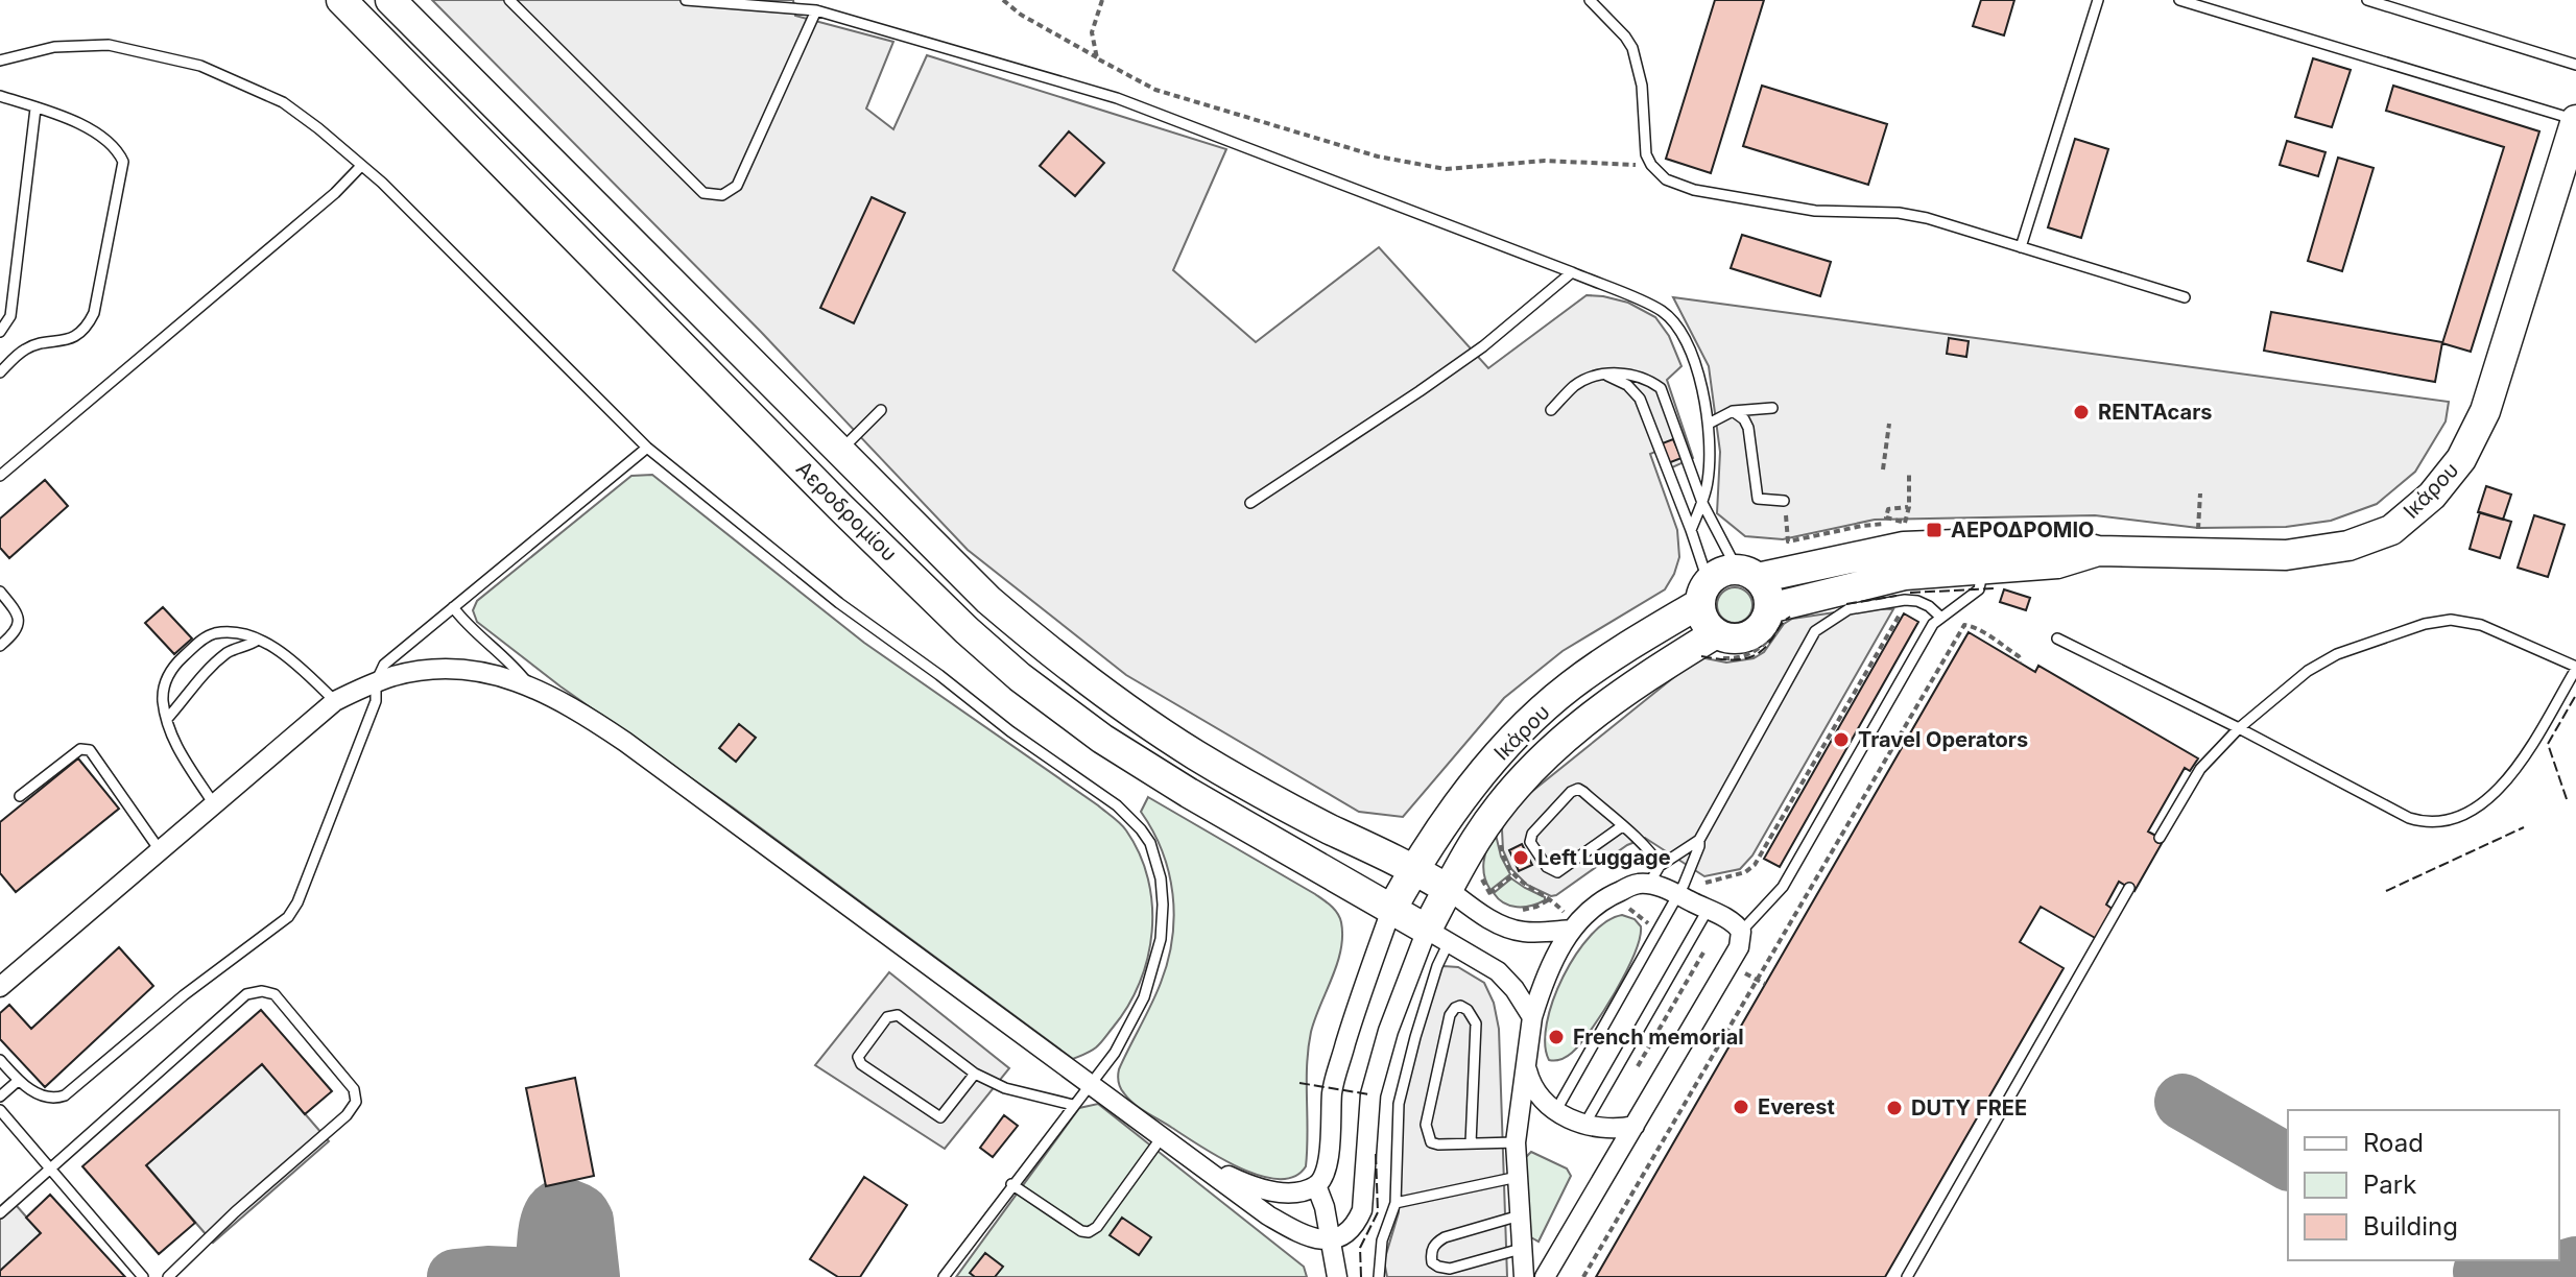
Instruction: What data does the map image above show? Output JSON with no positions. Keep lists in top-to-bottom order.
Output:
{
  "streets": {
    "main road": ["Ικάρου", "Αεροδρομίου"]
  },
  "crossings": [
    ["Ικάρου", "Αεροδρομίου"]
  ],
  "places": {
    "other": [
      "RENTAcars",
      "Travel Operators",
      "Left Luggage",
      "French memorial",
      "Everest",
      "DUTY FREE"
    ],
    "transit": ["ΑΕΡΟΔΡΟΜΙΟ"]
  },
  "legend": ["Road", "Park", "Building"]
}
